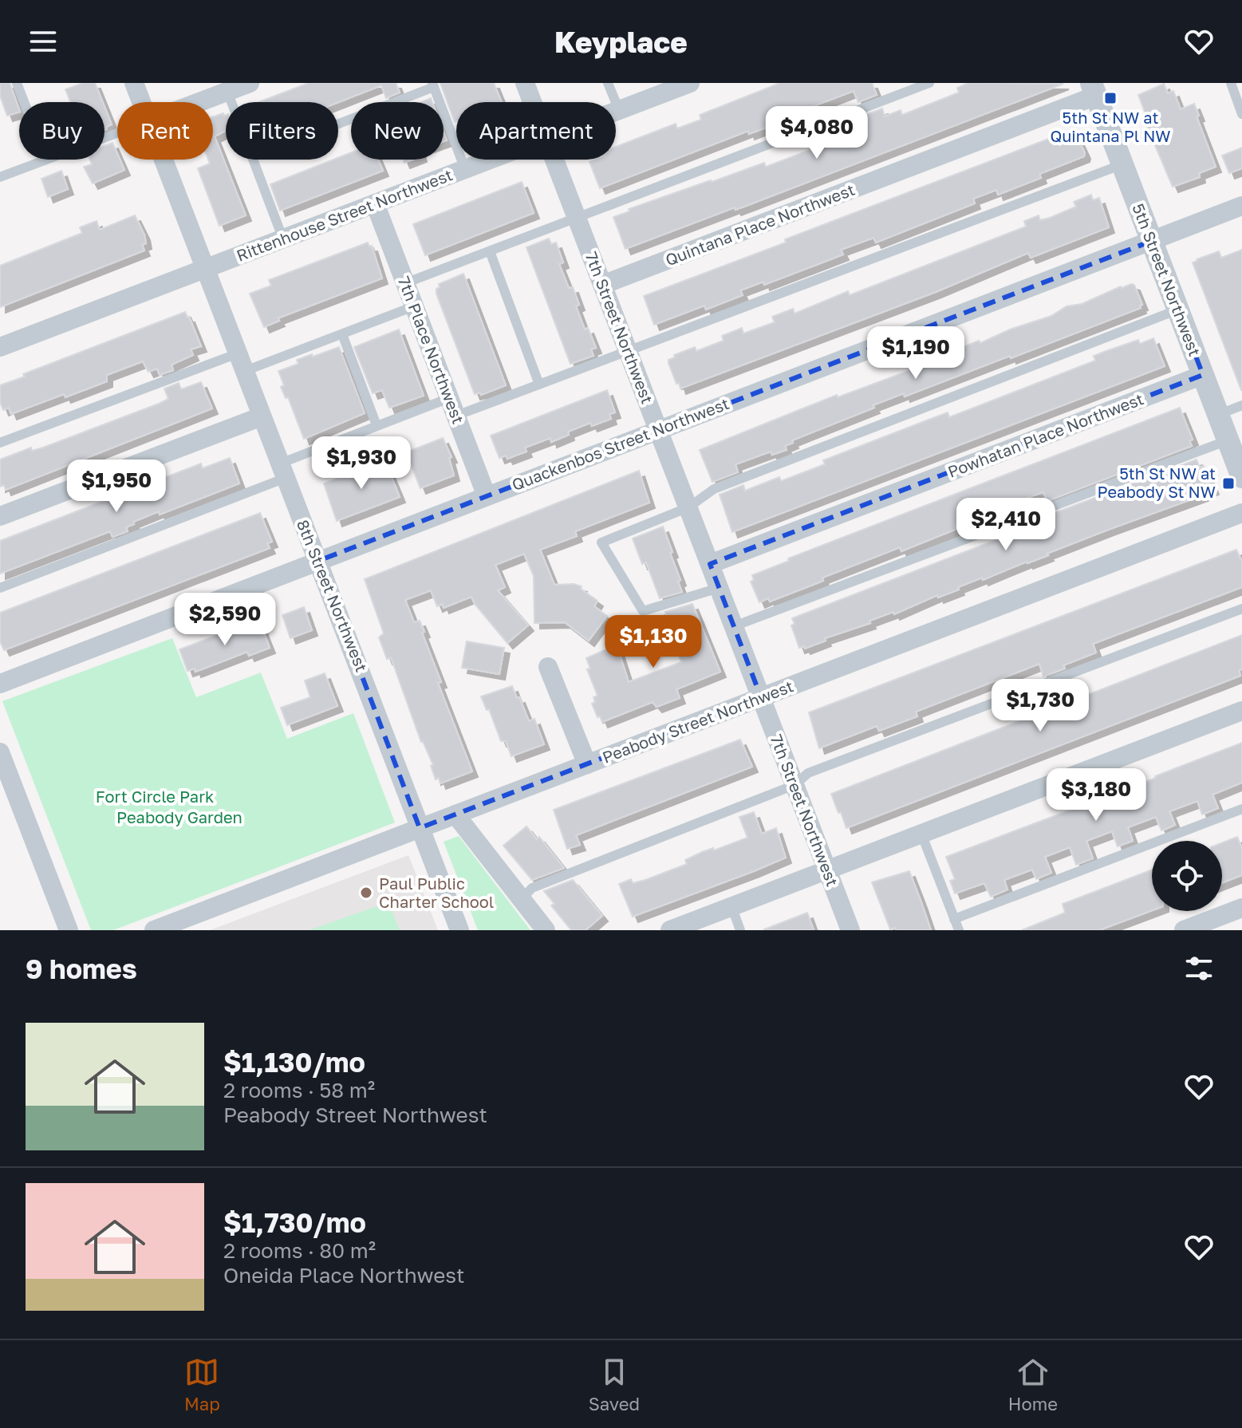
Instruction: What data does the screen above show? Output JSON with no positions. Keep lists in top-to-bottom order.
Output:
{
  "streets": {
    "street": [
      "Rittenhouse Street Northwest",
      "Quintana Place Northwest",
      "5th Street Northwest",
      "7th Street Northwest",
      "7th Place Northwest",
      "Powhatan Place Northwest",
      "Quackenbos Street Northwest",
      "8th Street Northwest",
      "Peabody Street Northwest"
    ]
  },
  "crossings": [
    ["Rittenhouse Street Northwest", "7th Place Northwest"],
    ["Rittenhouse Street Northwest", "8th Street Northwest"],
    ["Quintana Place Northwest", "5th Street Northwest"],
    ["Quintana Place Northwest", "7th Street Northwest"],
    ["5th Street Northwest", "Powhatan Place Northwest"],
    ["5th Street Northwest", "Quackenbos Street Northwest"],
    ["7th Street Northwest", "Powhatan Place Northwest"],
    ["7th Street Northwest", "Quackenbos Street Northwest"],
    ["7th Street Northwest", "Peabody Street Northwest"],
    ["7th Place Northwest", "Quackenbos Street Northwest"],
    ["Quackenbos Street Northwest", "8th Street Northwest"],
    ["8th Street Northwest", "Peabody Street Northwest"]
  ],
  "parks": ["Fort Circle Park", "Peabody Garden"],
  "places": {
    "transit": ["5th St NW at Quintana Pl NW", "5th St NW at Peabody St NW"],
    "other": ["Paul Public Charter School"]
  },
  "page": {
    "header": "Keyplace",
    "chip": [
      "Buy",
      "Rent",
      "Filters",
      "New",
      "Apartment"
    ],
    "price": [
      "$4,080",
      "$1,190",
      "$1,930",
      "$1,950",
      "$2,410",
      "$2,590",
      "$1,130",
      "$1,730",
      "$3,180"
    ],
    "heading": "9 homes",
    "list": [
      {
        "name": "$1,130/mo",
        "note": "2 rooms · 58 m² · Peabody Street Northwest"
      },
      {
        "name": "$1,730/mo",
        "note": "2 rooms · 80 m² · Oneida Place Northwest"
      }
    ],
    "tabs": ["Map", "Saved", "Home"]
  }
}
